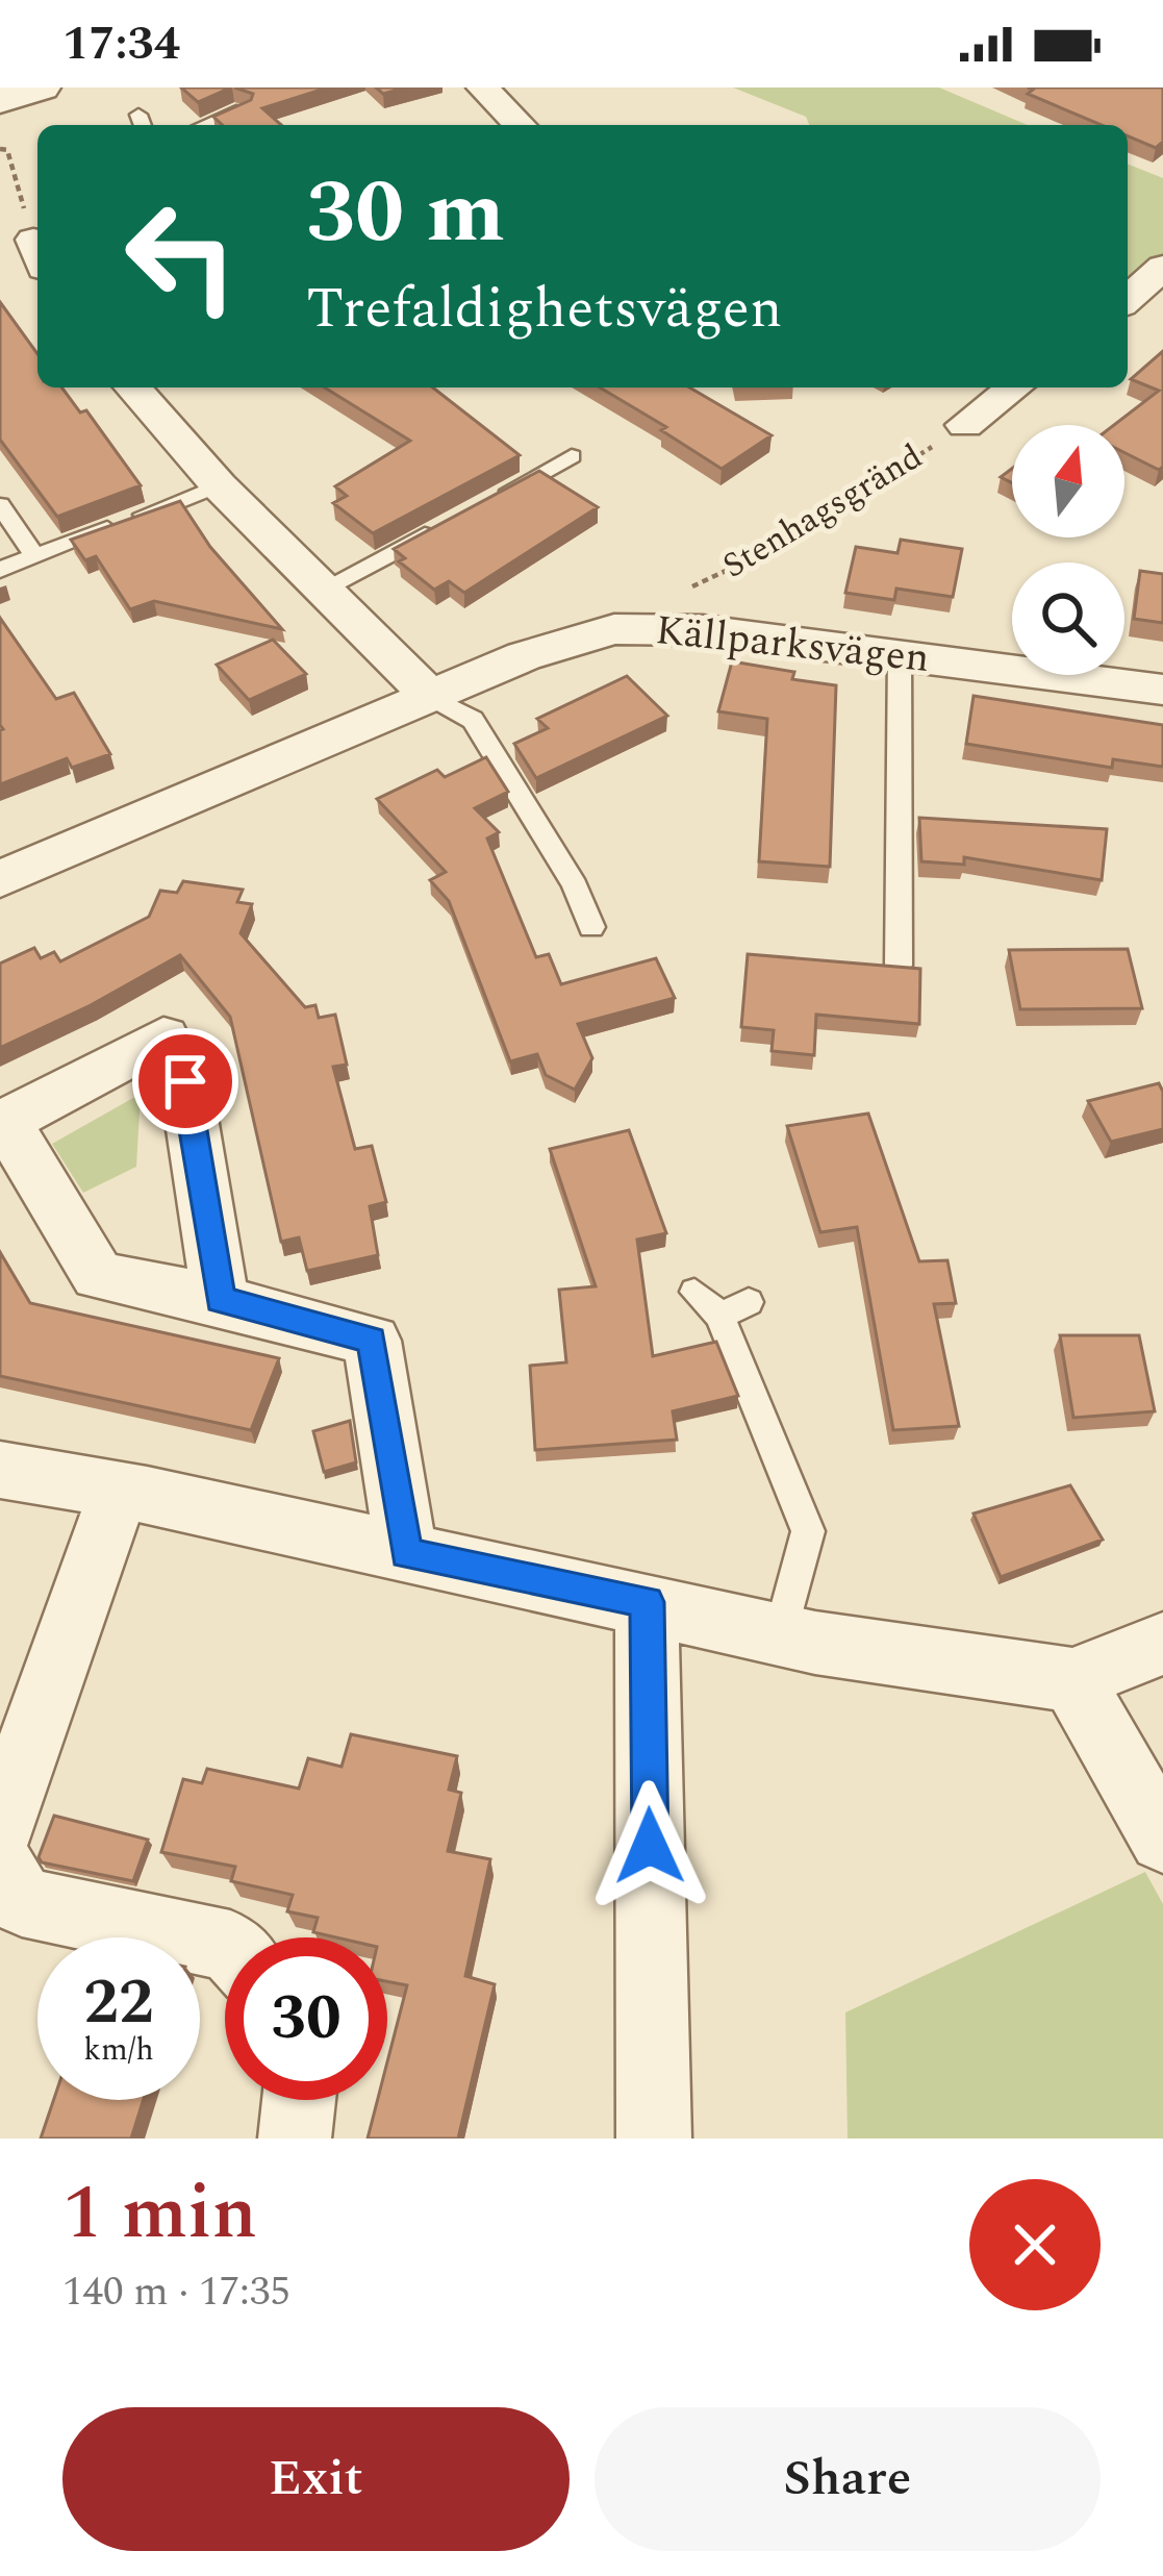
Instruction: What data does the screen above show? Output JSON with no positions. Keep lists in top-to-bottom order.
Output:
{
  "streets": {
    "street": ["Stenhagsgränd", "Källparksvägen"]
  },
  "crossings": [
    ["Stenhagsgränd", "Källparksvägen"]
  ],
  "north": "top",
  "page": {
    "status": "17:34",
    "turn": ["30 m", "Trefaldighetsvägen"],
    "speed": "22 km/h",
    "limit": "30",
    "heading": ["1 min", "140 m · 17:35"],
    "buttons": ["Exit", "Share"]
  }
}
